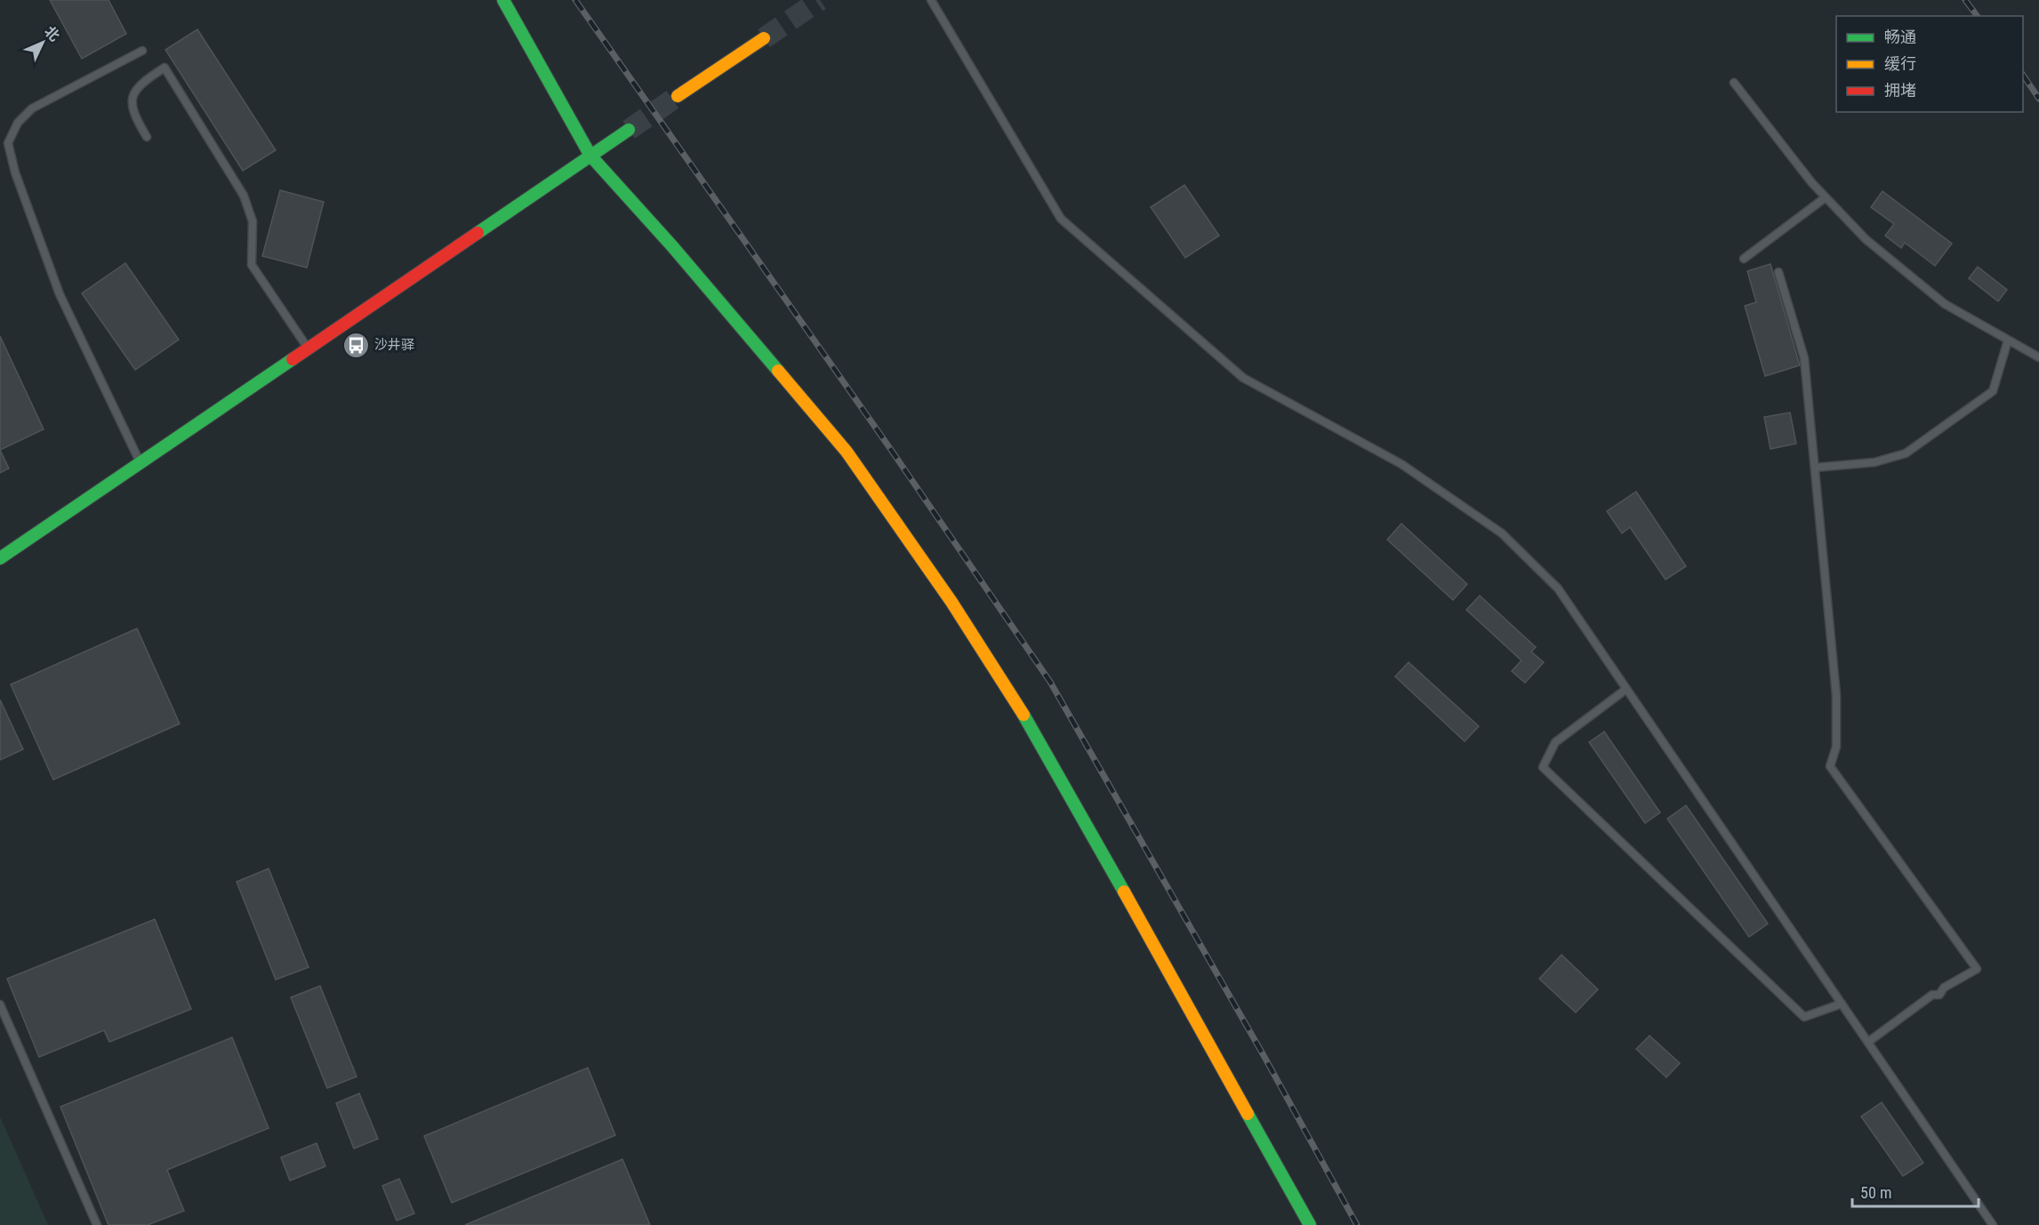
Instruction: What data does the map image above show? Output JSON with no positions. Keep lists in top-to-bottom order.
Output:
{
  "places": {
    "bus stop": ["沙井驿"]
  },
  "legend": ["畅通", "缓行", "拥堵"],
  "scale_bar": "50 m",
  "north": "top right"
}
